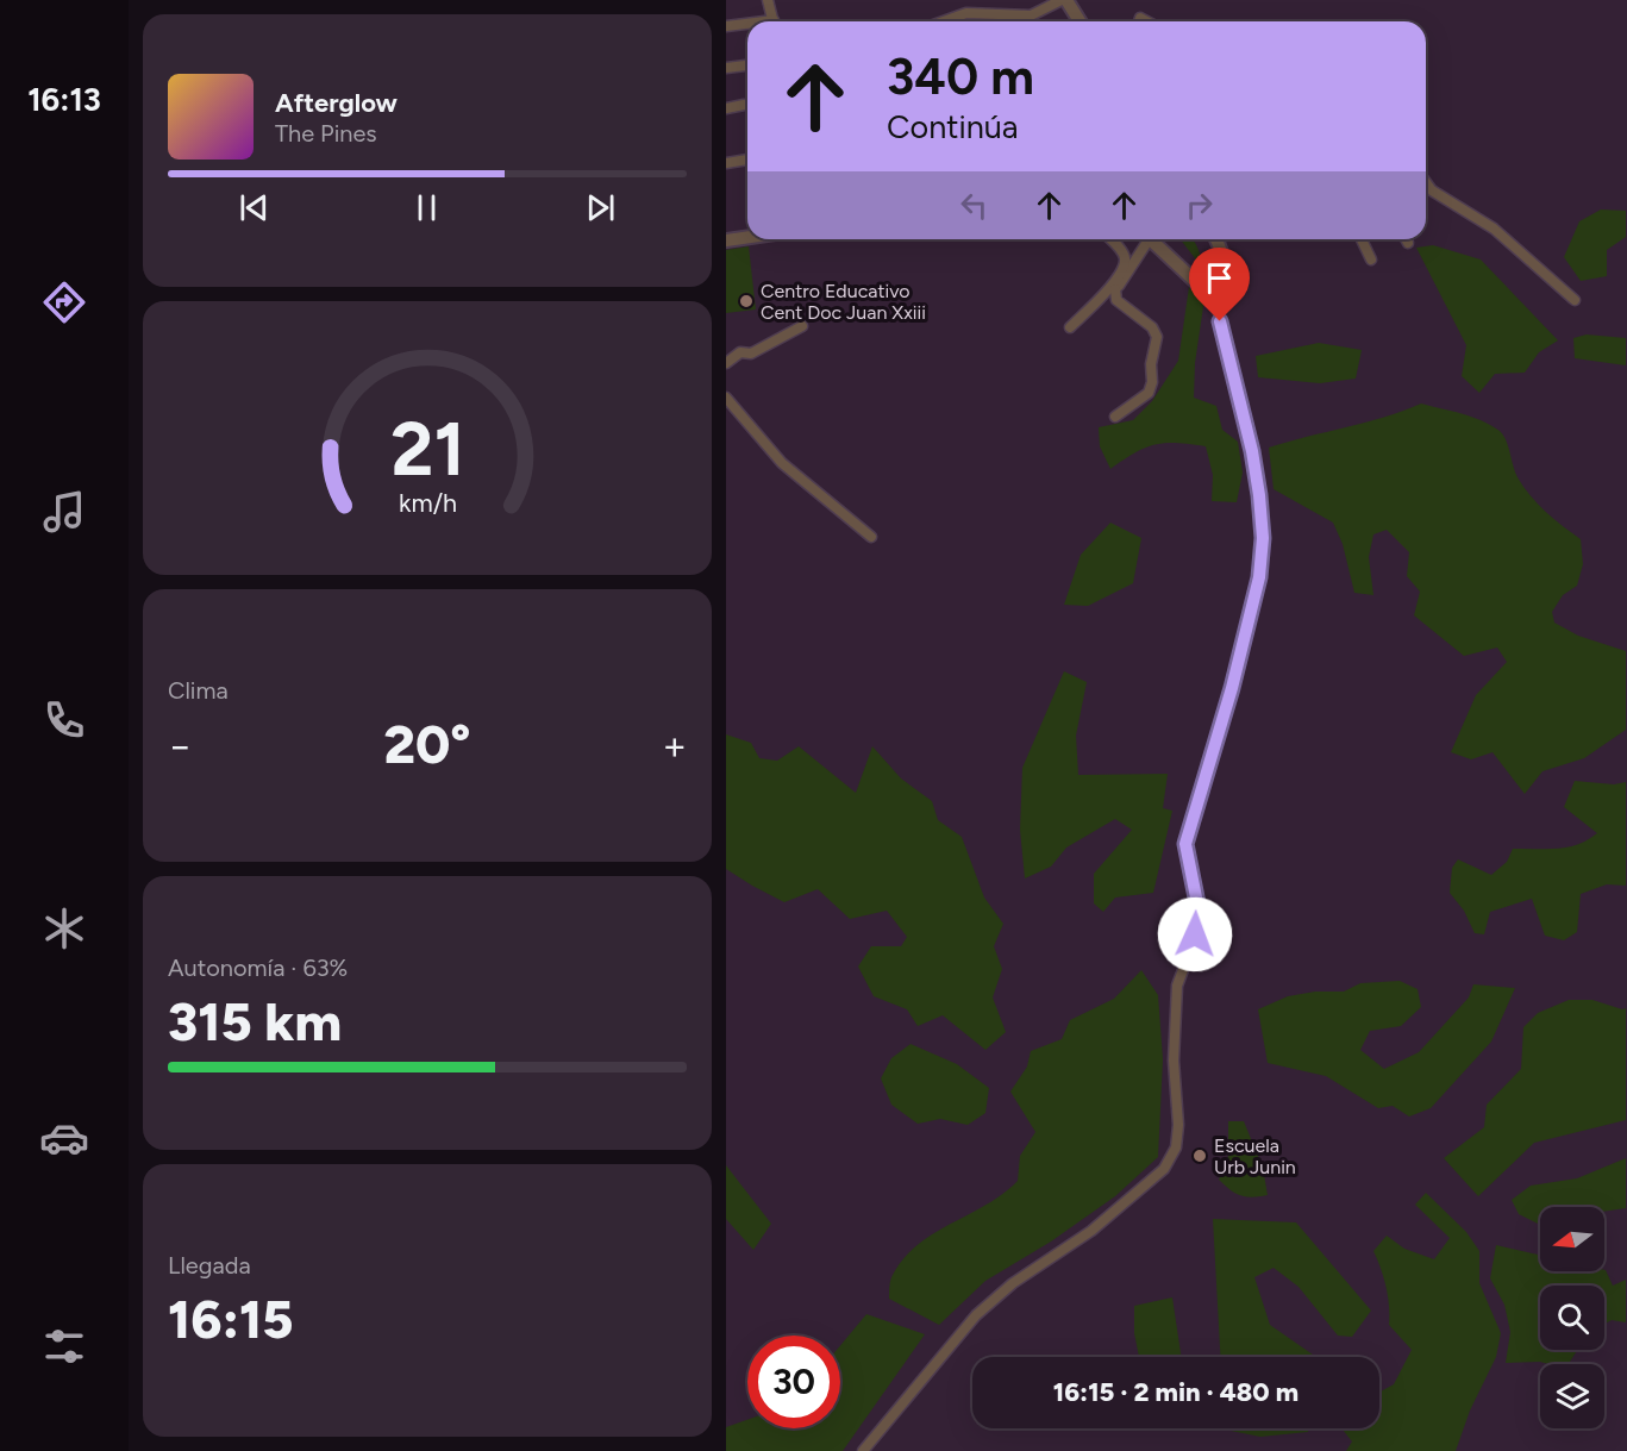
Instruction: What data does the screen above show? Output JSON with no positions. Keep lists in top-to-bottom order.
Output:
{
  "places": ["Centro Educativo Cent Doc Juan Xxiii", "Escuela Urb Junin"],
  "north": "left",
  "page": {
    "tabs": "16:13",
    "turn": ["340 m", "Continúa"],
    "song": ["Afterglow", "The Pines"],
    "tile": [
      "Clima",
      ["Autonomía · 63%", "315 km"],
      ["Llegada", "16:15"]
    ],
    "heat": ["−", "20°", "+"],
    "limit": "30",
    "trip": "16:15 · 2 min · 480 m",
    "gauge": ["21", "km/h"]
  }
}
